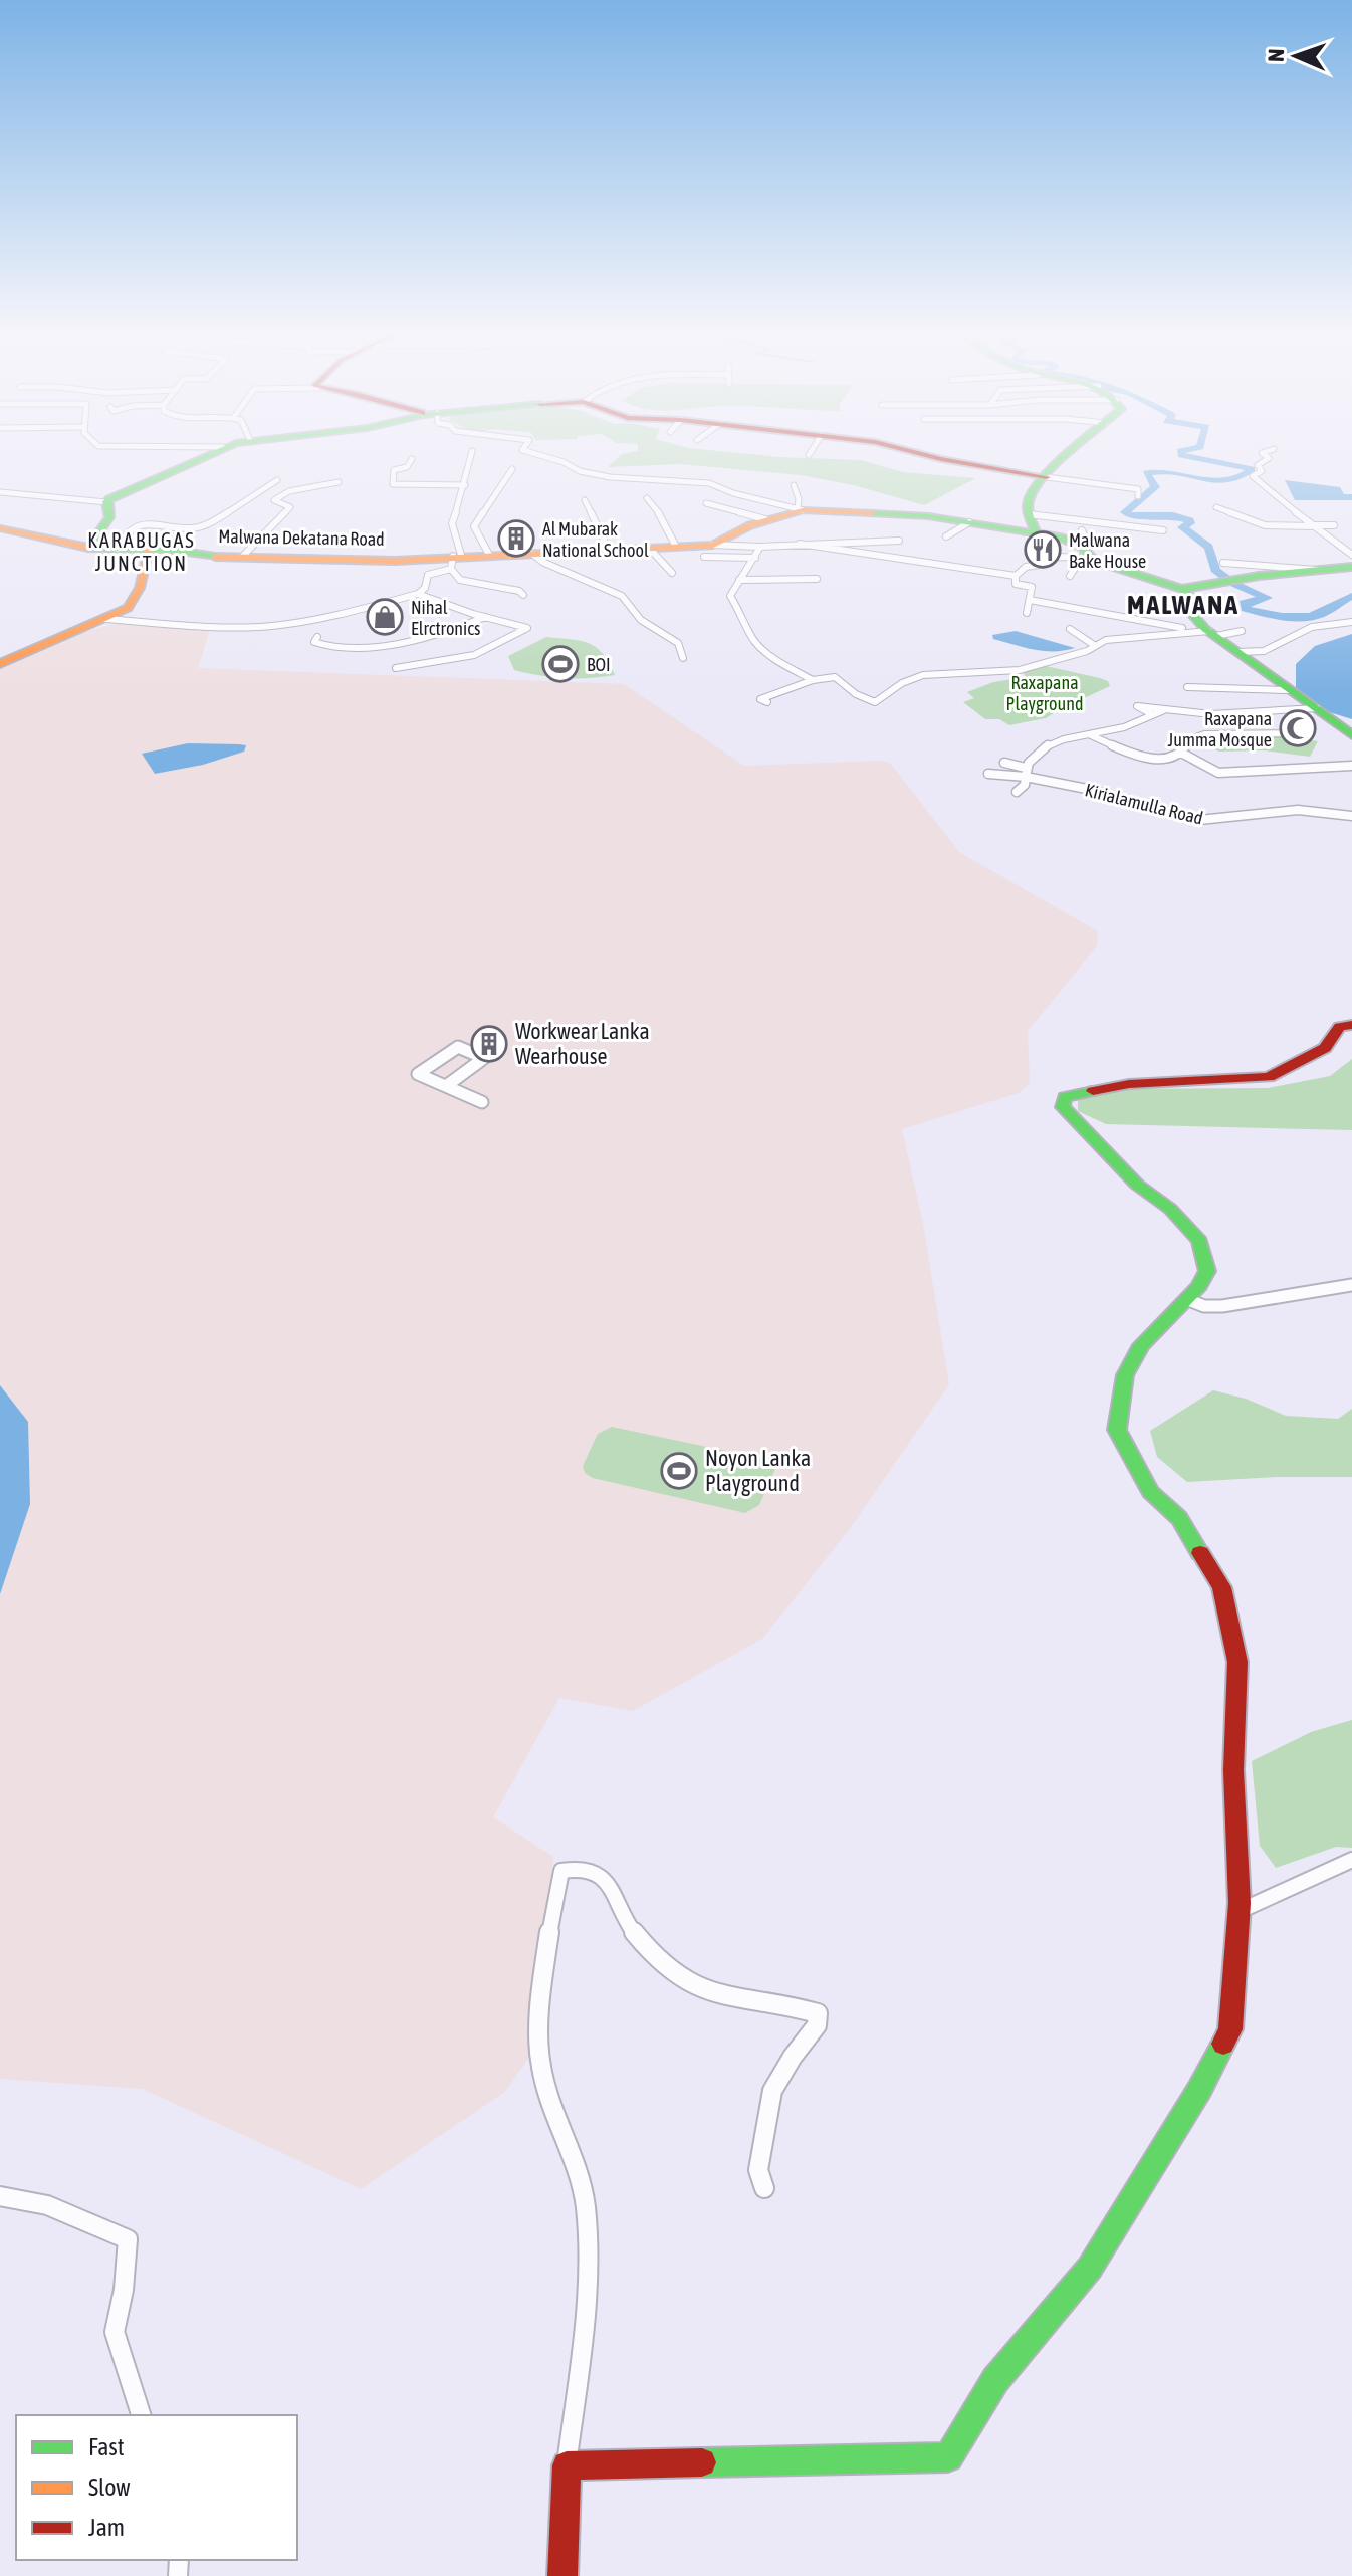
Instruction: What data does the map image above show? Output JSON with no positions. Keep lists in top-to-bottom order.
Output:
{
  "streets": {
    "street": ["Malwana Dekatana Road", "Kirialamulla Road"]
  },
  "districts": ["KARABUGAS JUNCTION", "MALWANA"],
  "parks": ["Raxapana Playground"],
  "places": {
    "building": ["Al Mubarak National School", "Workwear Lanka Wearhouse"],
    "restaurant": ["Malwana Bake House"],
    "shop": ["Nihal Elrctronics"],
    "sports": ["BOI", "Noyon Lanka Playground"],
    "mosque": ["Raxapana Jumma Mosque"]
  },
  "legend": ["Fast", "Slow", "Jam"],
  "north": "left"
}
